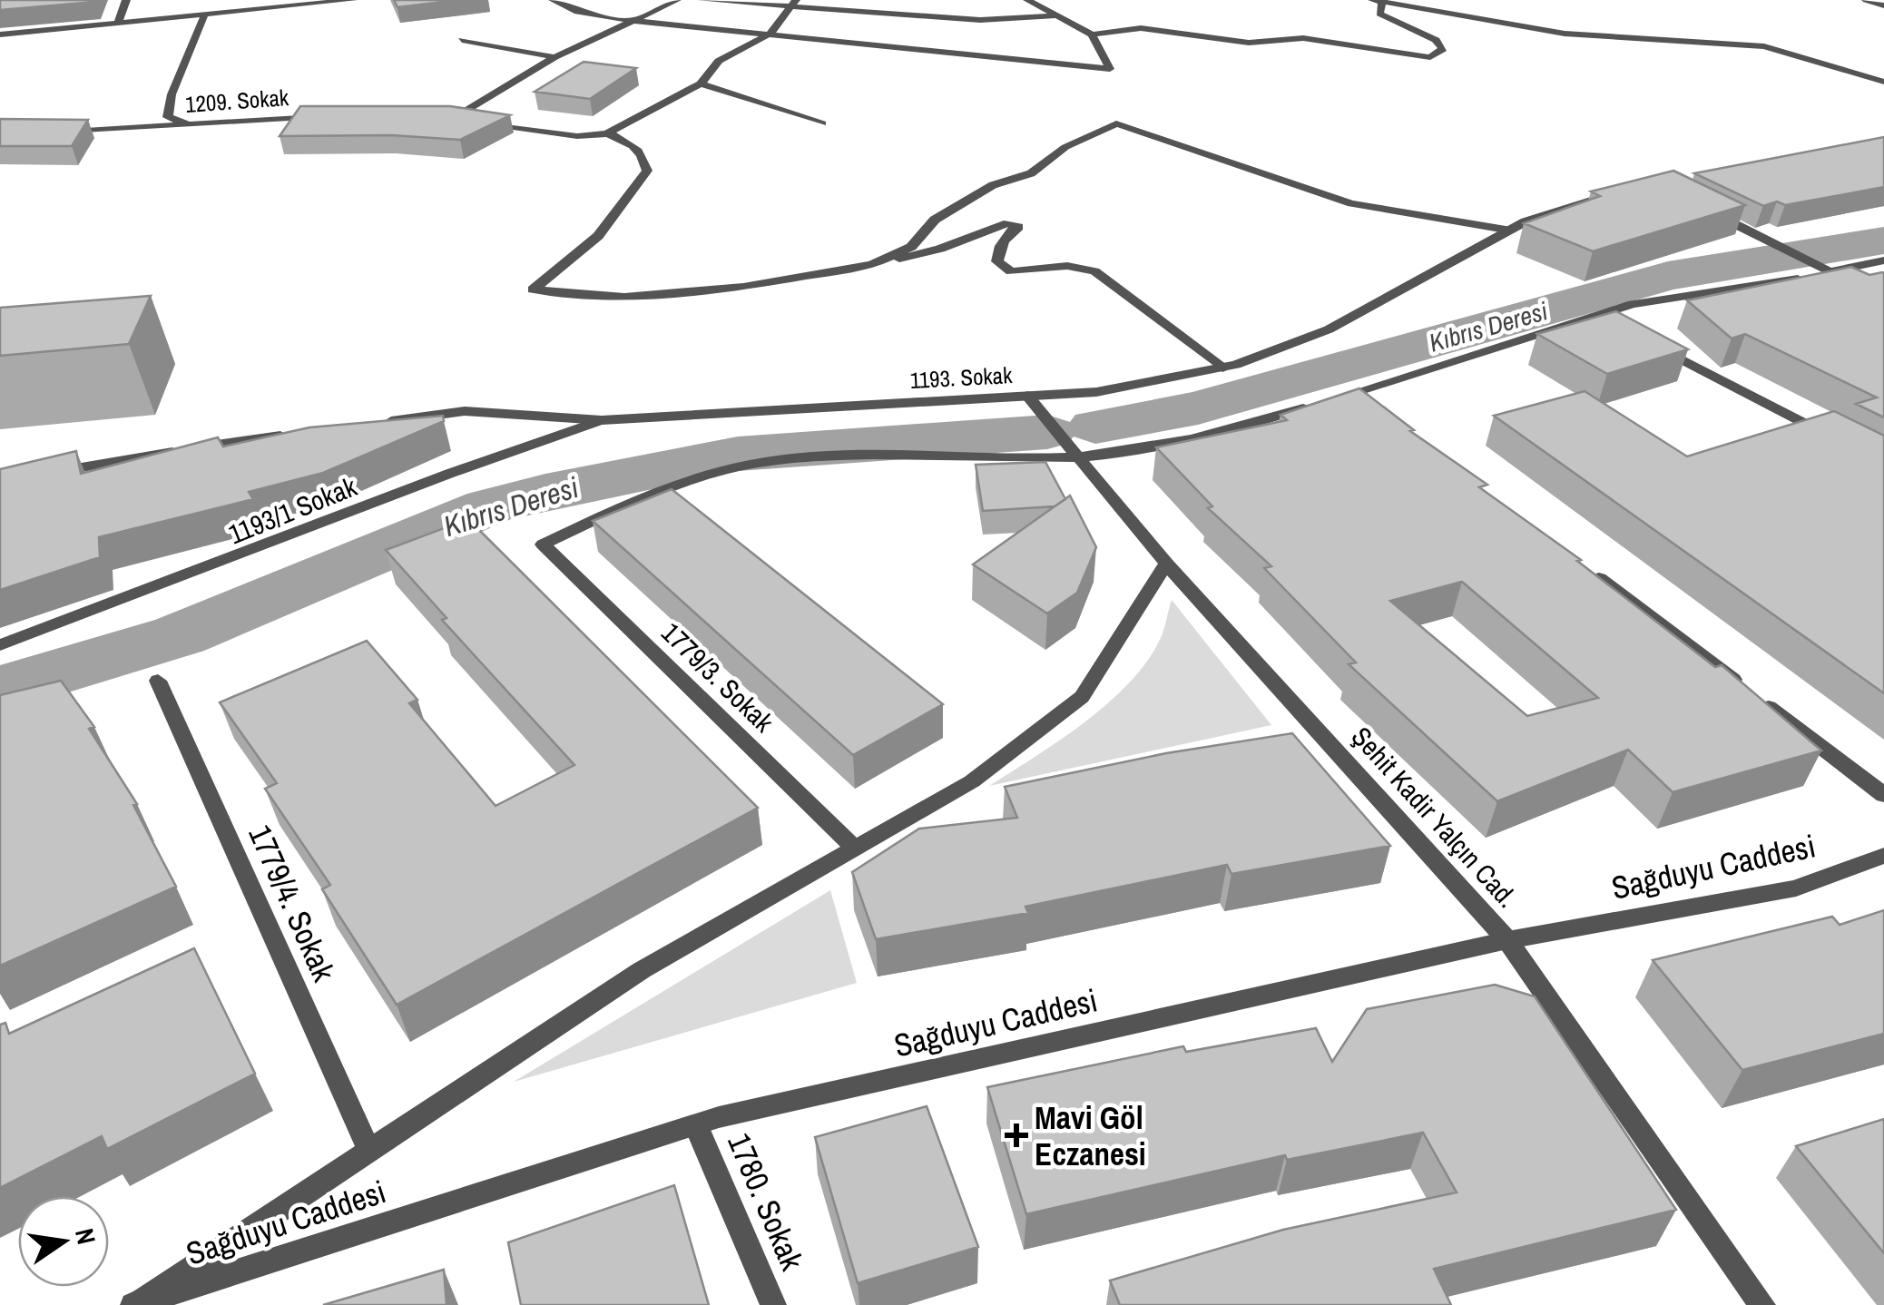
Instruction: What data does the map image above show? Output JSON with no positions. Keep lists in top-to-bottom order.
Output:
{
  "streets": {
    "street": [
      "1209. Sokak",
      "1193. Sokak",
      "1193/1 Sokak",
      "1779/3. Sokak",
      "Şehit Kadir Yalçın Cad.",
      "Sağduyu Caddesi",
      "1779/4. Sokak",
      "1780. Sokak"
    ]
  },
  "crossings": [
    ["1193. Sokak", "1193/1 Sokak"],
    ["1193. Sokak", "Şehit Kadir Yalçın Cad."],
    ["1779/3. Sokak", "Şehit Kadir Yalçın Cad."],
    ["Şehit Kadir Yalçın Cad.", "Sağduyu Caddesi"],
    ["Sağduyu Caddesi", "1780. Sokak"]
  ],
  "water": ["Kıbrıs Deresi"],
  "places": {
    "health": ["Mavi Göl Eczanesi"]
  },
  "north": "right"
}
